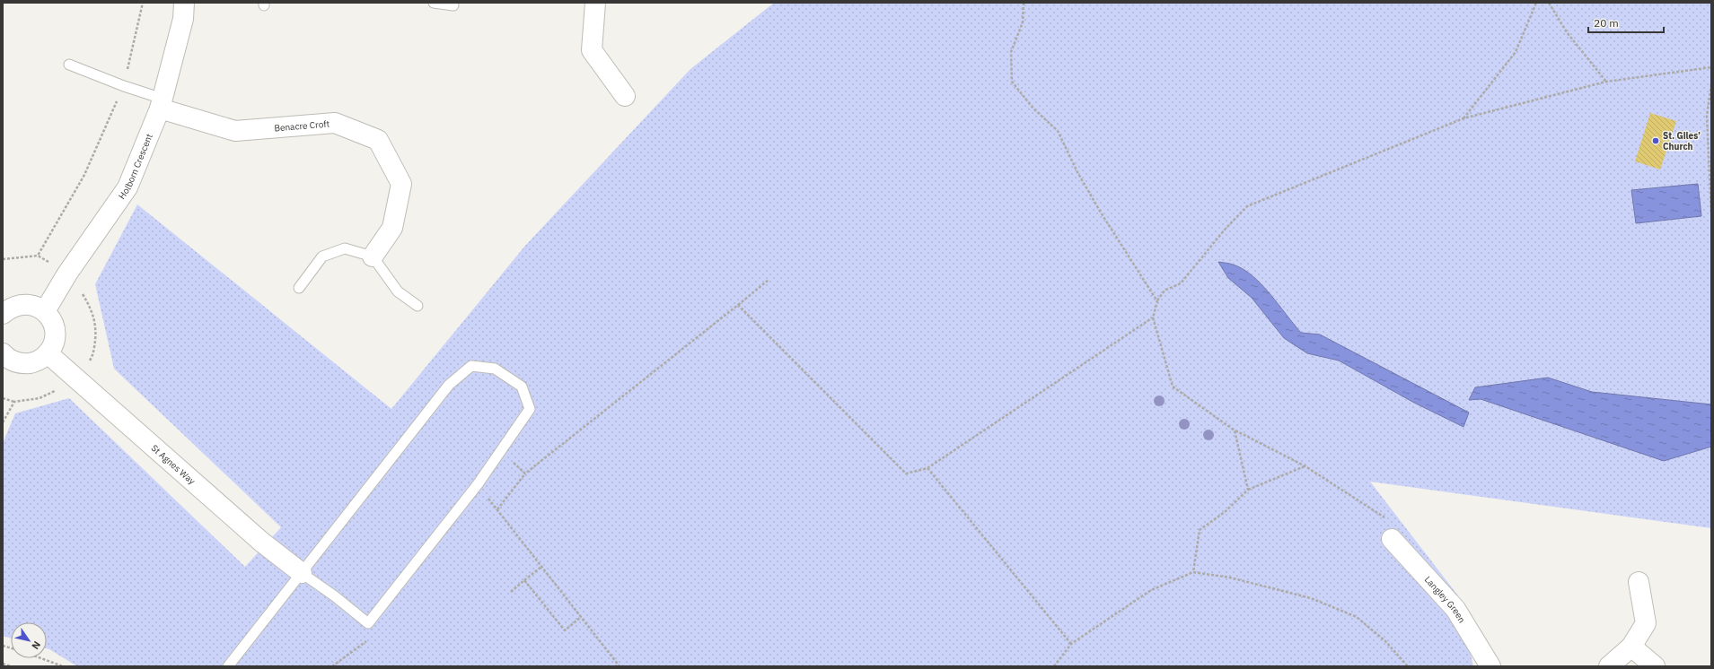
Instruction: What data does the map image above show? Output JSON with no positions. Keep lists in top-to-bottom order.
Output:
{
  "streets": {
    "street": [
      "Benacre Croft",
      "Holborn Crescent",
      "St Agnes Way",
      "Langley Green"
    ]
  },
  "crossings": [
    ["Benacre Croft", "Holborn Crescent"]
  ],
  "places": ["St. Giles’ Church"],
  "scale_bar": "20 m",
  "north": "bottom right"
}
